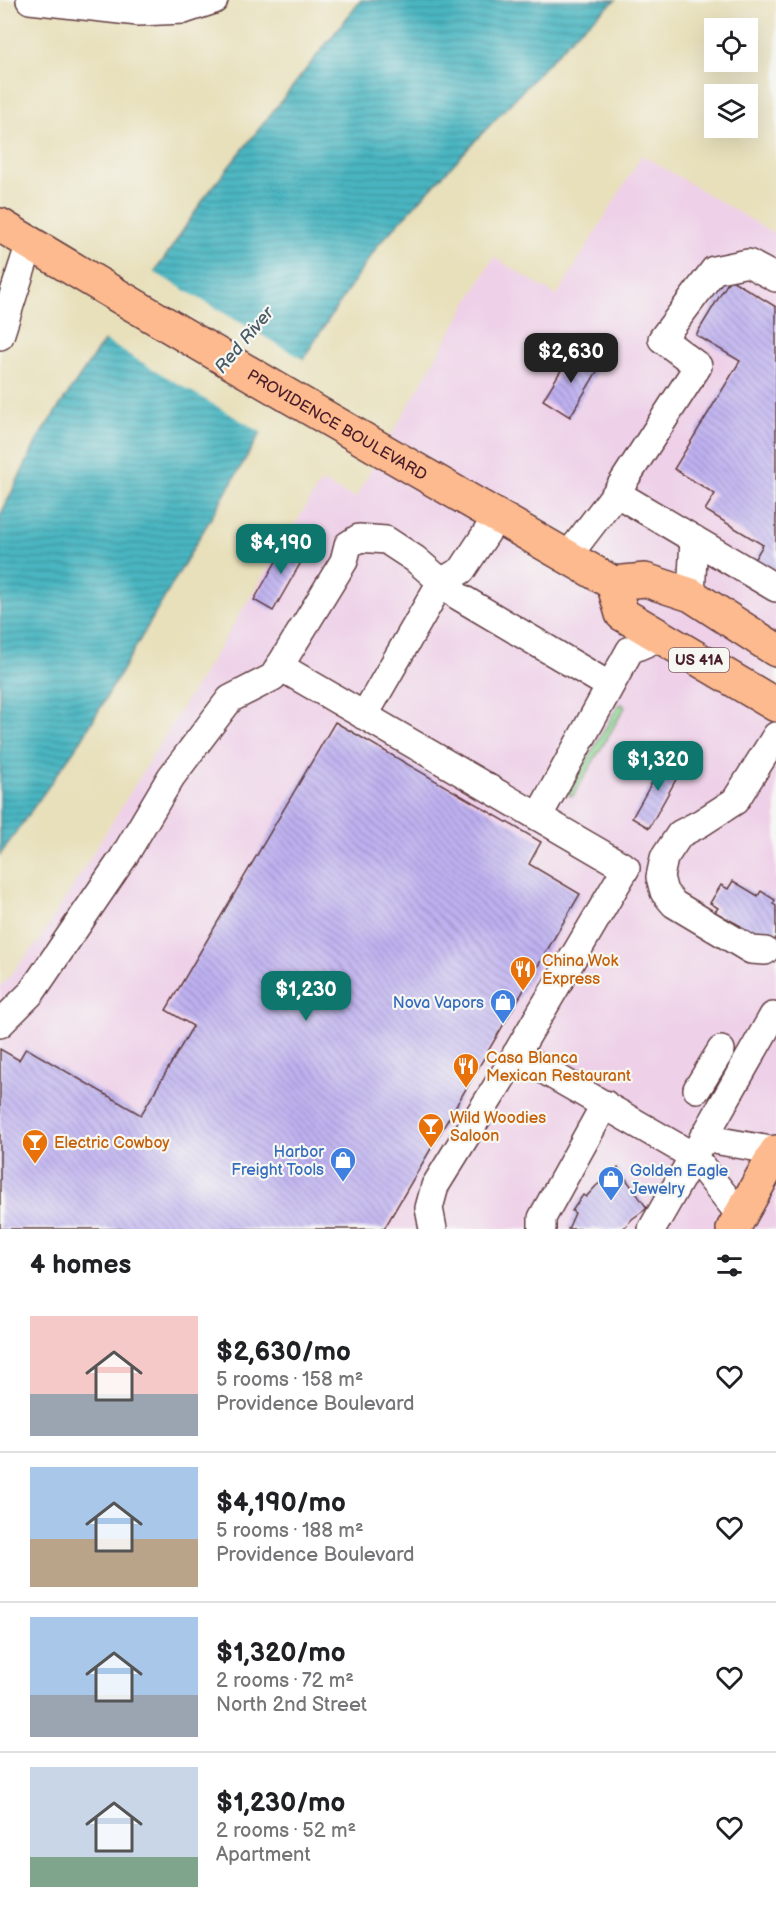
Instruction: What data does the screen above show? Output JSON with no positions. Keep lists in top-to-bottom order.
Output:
{
  "streets": {
    "highway": ["PROVIDENCE BOULEVARD", "US 41A"]
  },
  "crossings": [
    ["PROVIDENCE BOULEVARD", "US 41A"]
  ],
  "water": ["Red River"],
  "places": {
    "restaurant": ["China Wok Express", "Casa Blanca Mexican Restaurant"],
    "shop": ["Nova Vapors", "Harbor Freight Tools", "Golden Eagle Jewelry"],
    "bar": ["Wild Woodies Saloon", "Electric Cowboy"]
  },
  "page": {
    "price": [
      "$2,630",
      "$4,190",
      "$1,320",
      "$1,230"
    ],
    "heading": "4 homes",
    "list": [
      {
        "name": "$2,630/mo",
        "note": "5 rooms · 158 m² · Providence Boulevard"
      },
      {
        "name": "$4,190/mo",
        "note": "5 rooms · 188 m² · Providence Boulevard"
      },
      {
        "name": "$1,320/mo",
        "note": "2 rooms · 72 m² · North 2nd Street"
      },
      {
        "name": "$1,230/mo",
        "note": "2 rooms · 52 m² · Apartment"
      }
    ]
  }
}
